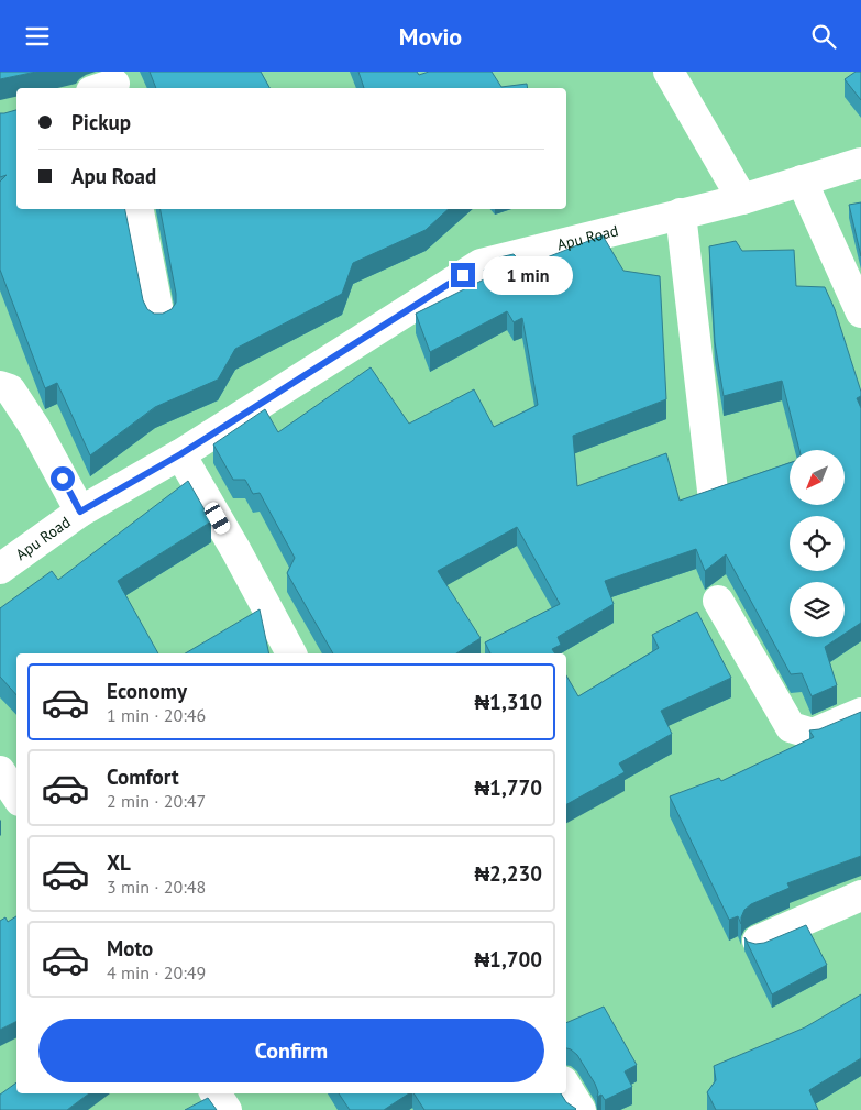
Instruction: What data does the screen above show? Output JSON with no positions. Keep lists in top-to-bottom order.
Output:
{
  "streets": {
    "street": ["Apu Road"]
  },
  "north": "bottom left",
  "page": {
    "header": "Movio",
    "banner": ["Pickup", "Apu Road"],
    "bubble": "1 min",
    "list": [
      {
        "name": "Economy",
        "note": "1 min · 20:46",
        "value": "₦1,310"
      },
      {
        "name": "Comfort",
        "note": "2 min · 20:47",
        "value": "₦1,770"
      },
      {
        "name": "XL",
        "note": "3 min · 20:48",
        "value": "₦2,230"
      },
      {
        "name": "Moto",
        "note": "4 min · 20:49",
        "value": "₦1,700"
      }
    ],
    "buttons": "Confirm"
  }
}
